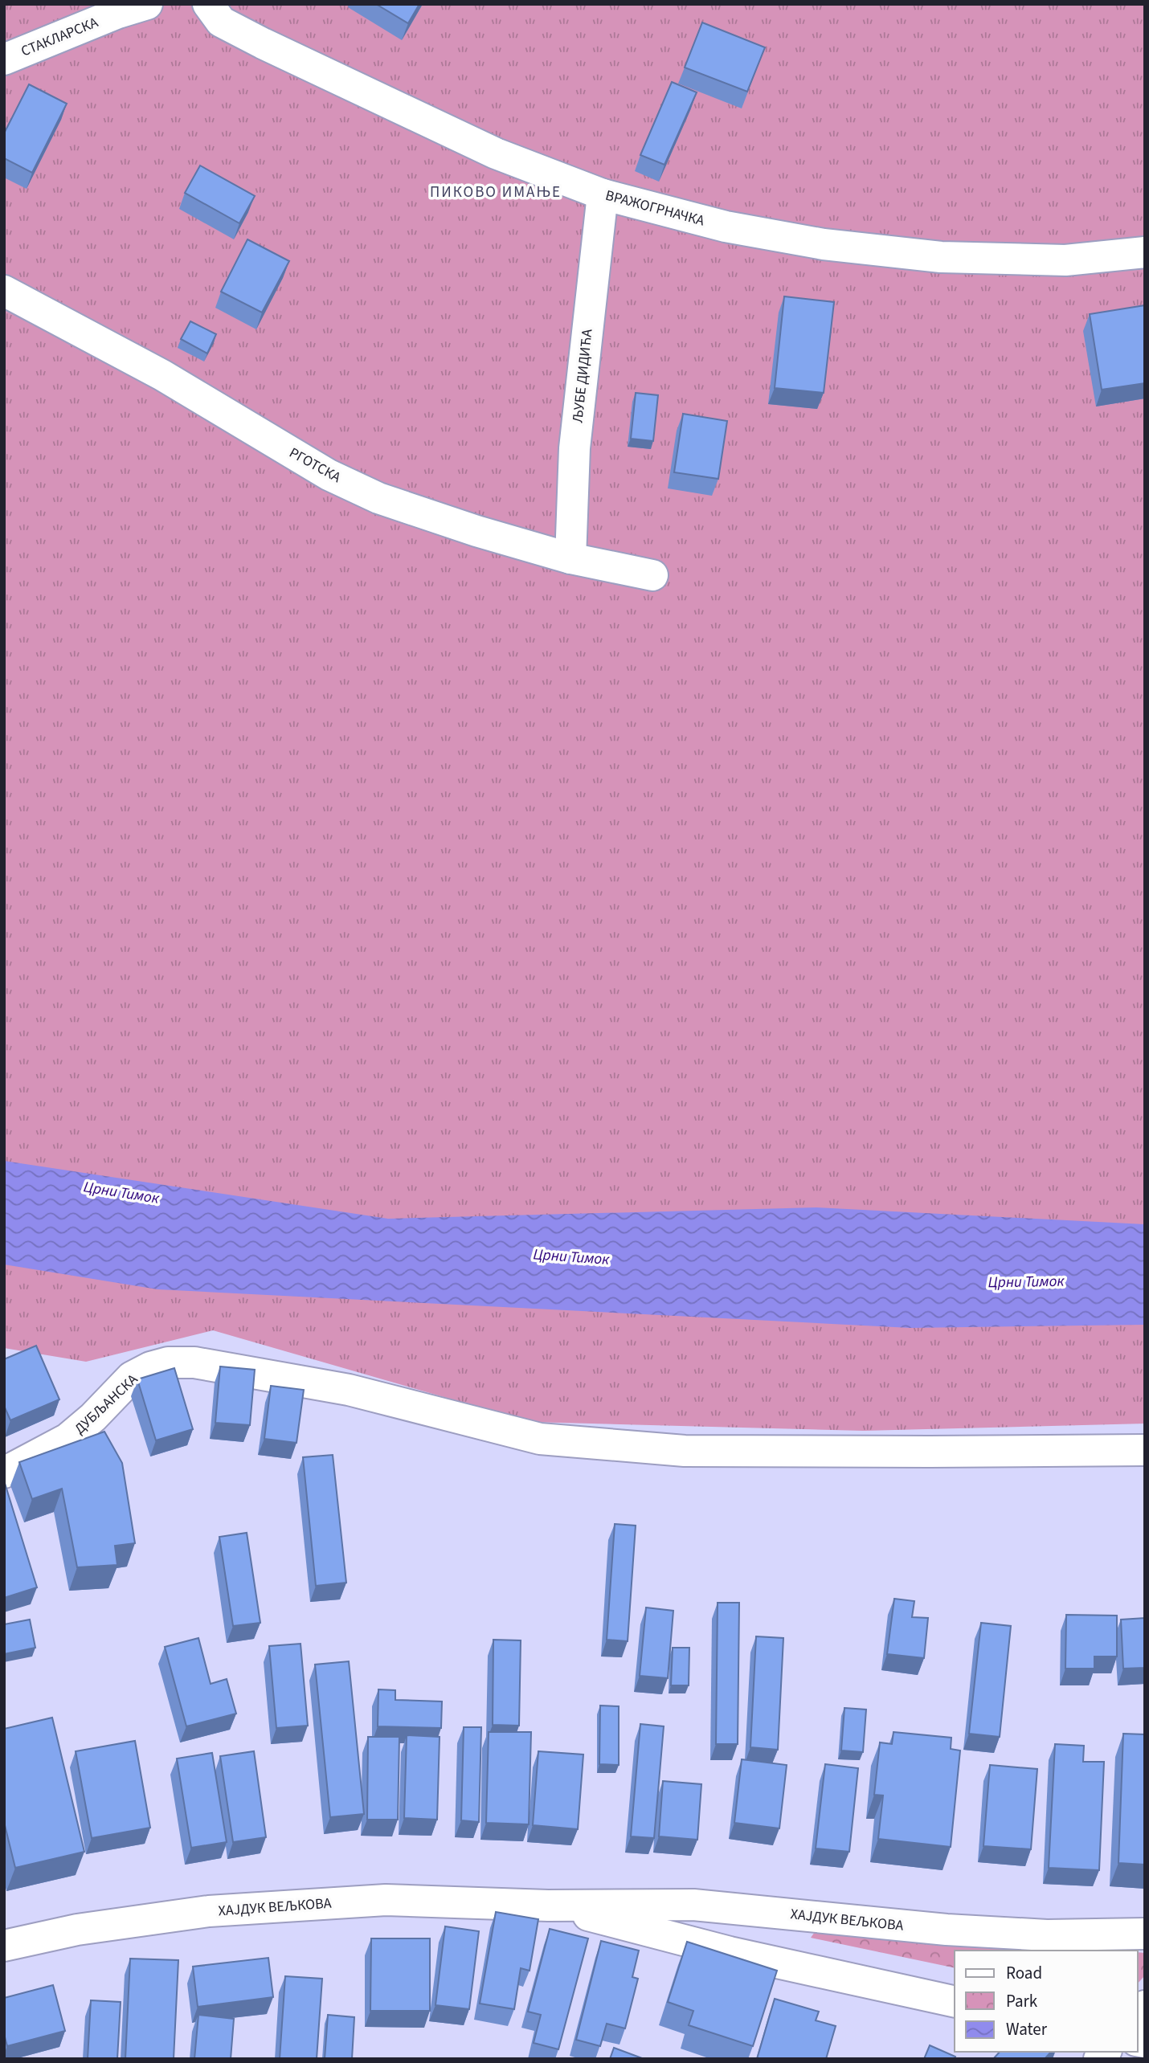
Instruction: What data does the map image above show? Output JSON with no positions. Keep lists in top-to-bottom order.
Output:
{
  "streets": {
    "street": [
      "СТАКЛАРСКА",
      "ВРАЖОГРНАЧКА",
      "ЉУБЕ ДИДИЋА",
      "РГОТСКА",
      "ДУБЉАНСКА",
      "ХАЈДУК ВЕЉКОВА"
    ]
  },
  "crossings": [
    ["ВРАЖОГРНАЧКА", "ЉУБЕ ДИДИЋА"],
    ["ЉУБЕ ДИДИЋА", "РГОТСКА"]
  ],
  "districts": ["ПИКОВО ИМАЊЕ"],
  "water": ["Црни Тимок"],
  "legend": ["Road", "Park", "Water"]
}
